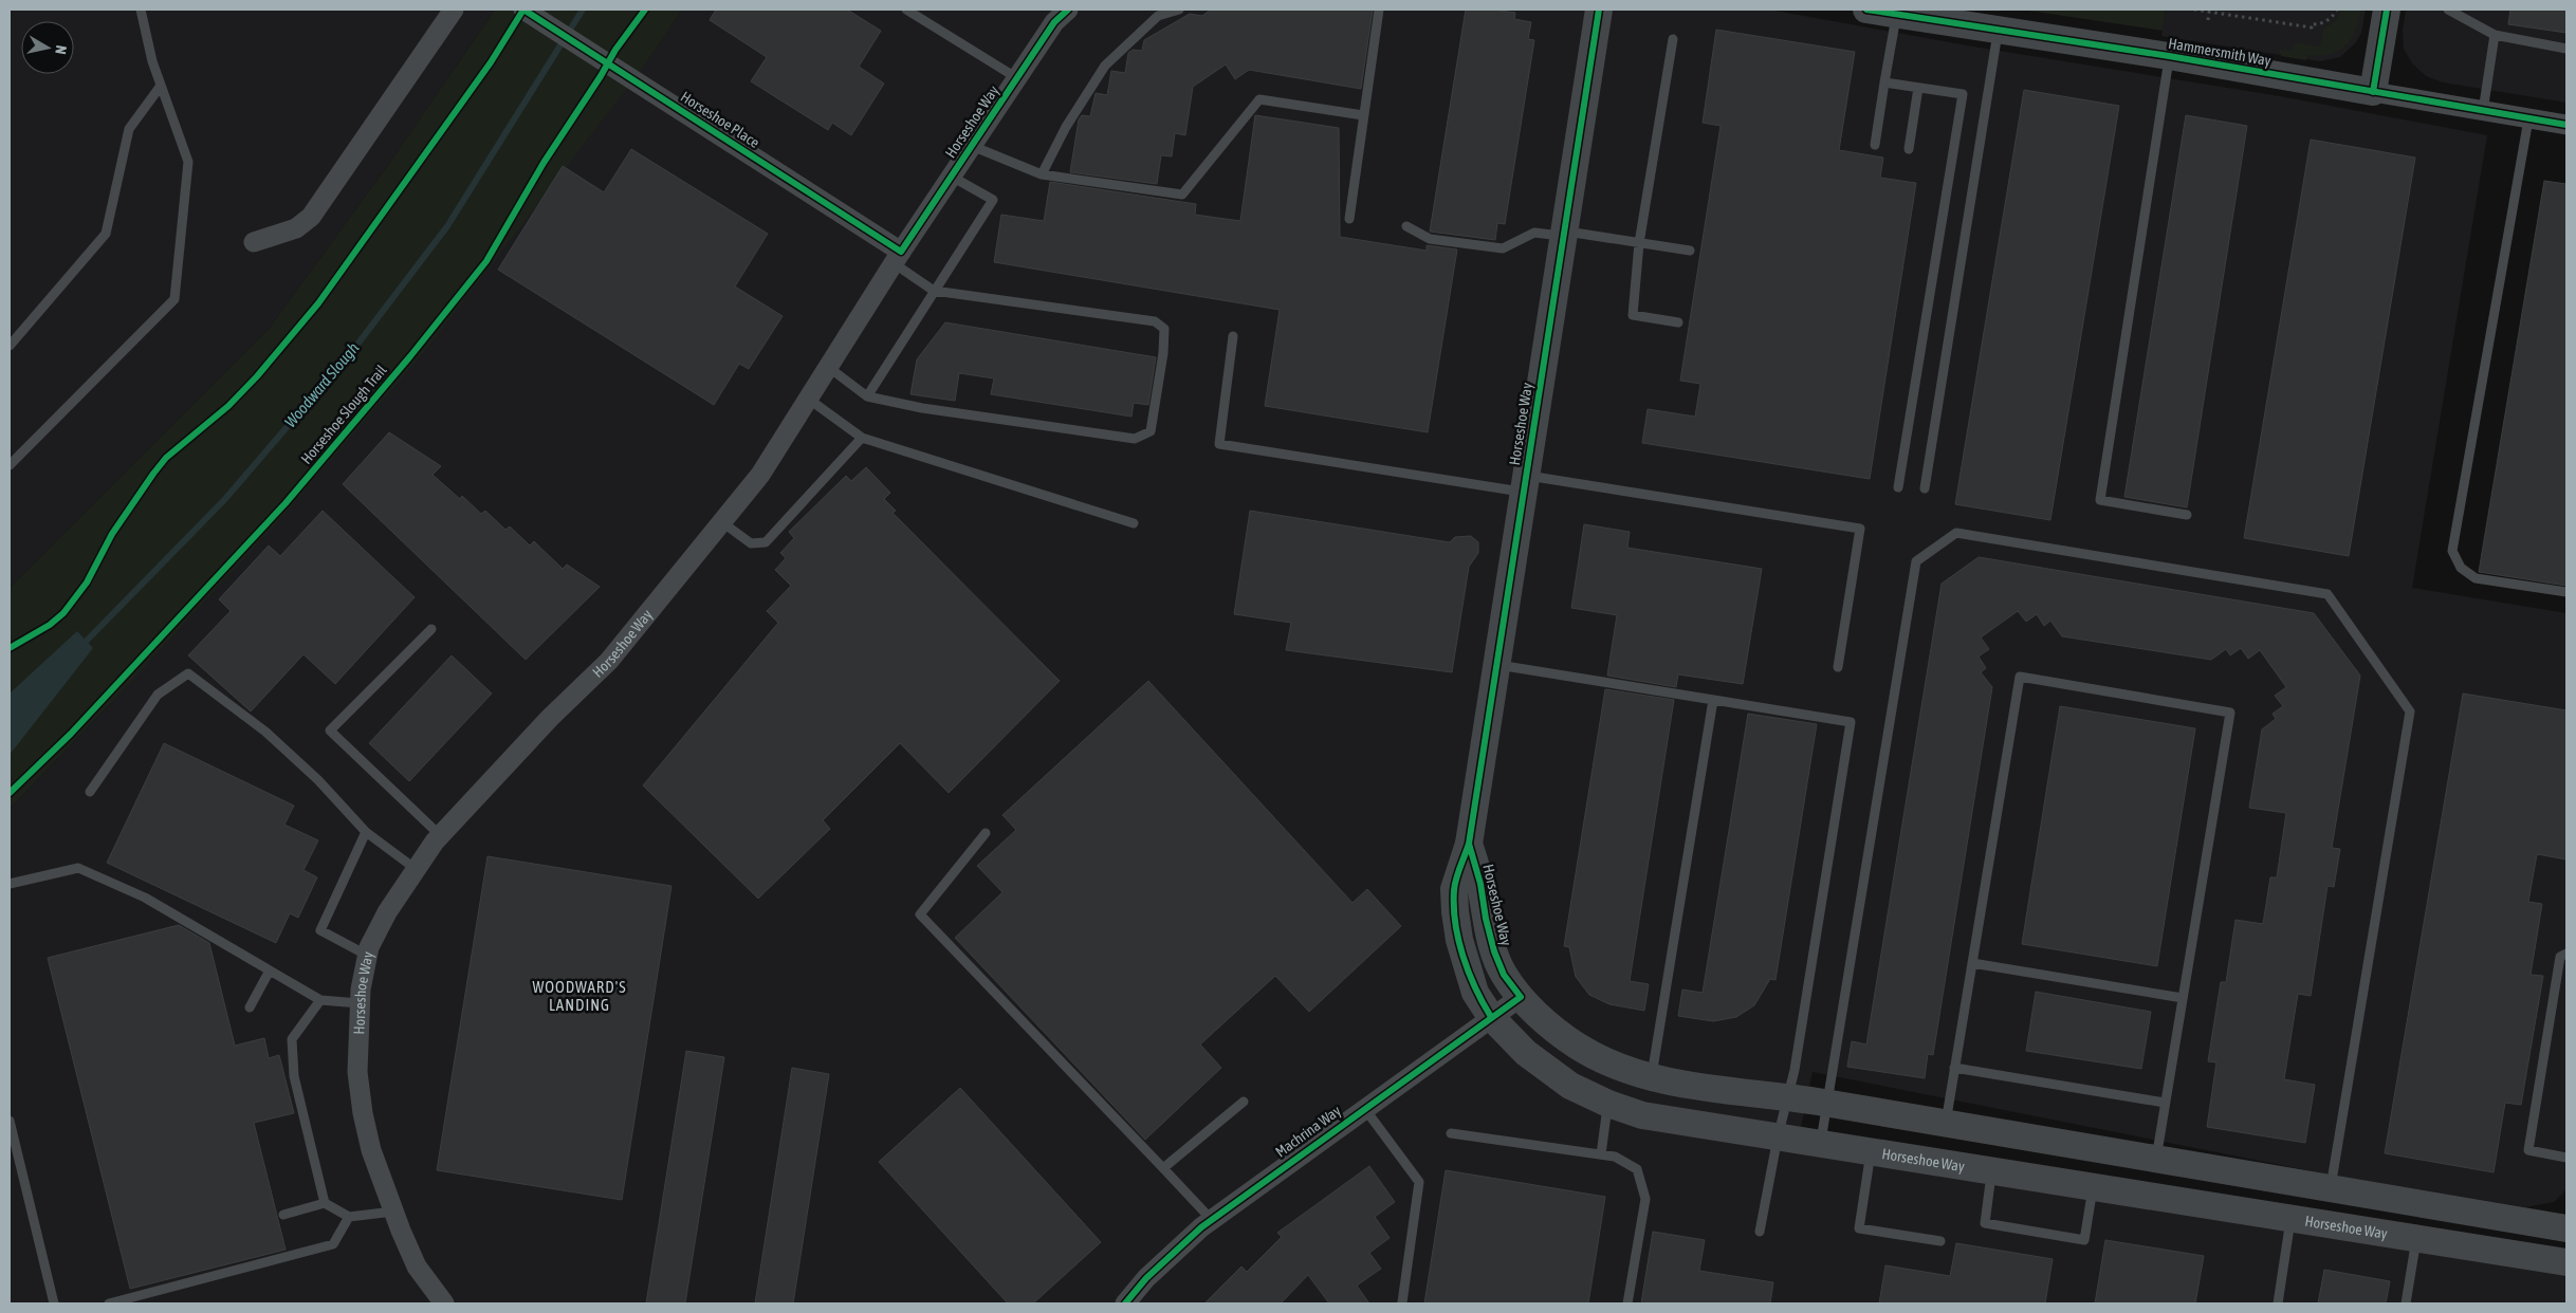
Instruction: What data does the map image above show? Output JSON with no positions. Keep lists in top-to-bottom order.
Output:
{
  "streets": {
    "street": [
      "Hammersmith Way",
      "Horseshoe Place",
      "Horseshoe Way",
      "Machrina Way"
    ],
    "cycle path": ["Horseshoe Slough Trail"]
  },
  "crossings": [
    ["Horseshoe Place", "Horseshoe Way"],
    ["Horseshoe Way", "Machrina Way"]
  ],
  "districts": ["WOODWARD'S LANDING"],
  "water": ["Woodward Slough"],
  "north": "right"
}
